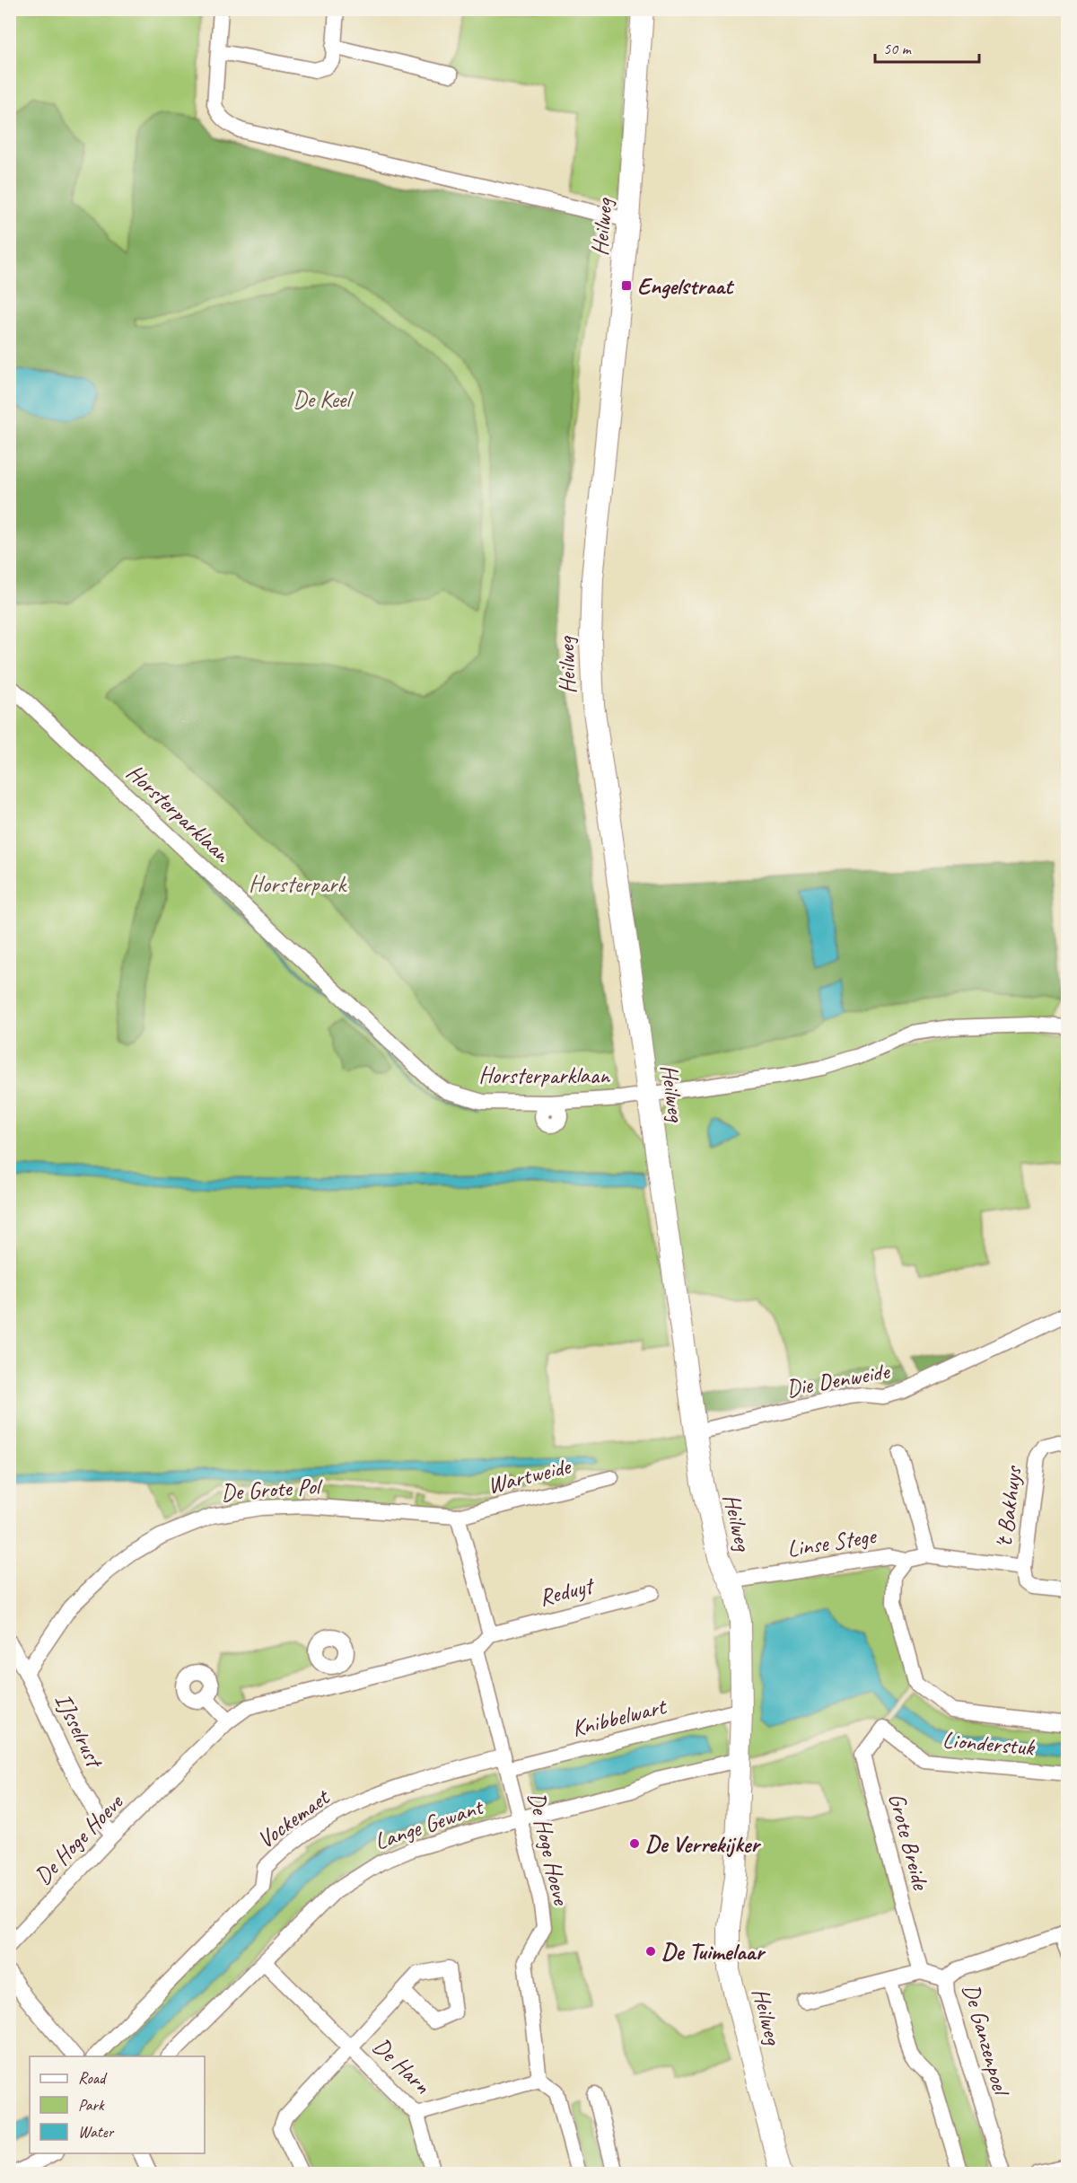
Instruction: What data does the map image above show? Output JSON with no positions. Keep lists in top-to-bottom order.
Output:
{
  "streets": {
    "street": [
      "Heilweg",
      "Horsterparklaan",
      "Die Denweide",
      "Wartweide",
      "De Grote Pol",
      "'t Bakhuys",
      "Linse Stege",
      "Reduyt",
      "Knibbelwart",
      "IJsselrust",
      "Lionderstuk",
      "Vockemaet",
      "Lange Gewant",
      "De Hoge Hoeve",
      "Grote Breide",
      "De Ganzenpoel",
      "De Harn"
    ]
  },
  "crossings": [
    ["Heilweg", "Horsterparklaan"],
    ["Heilweg", "Die Denweide"],
    ["Heilweg", "Linse Stege"],
    ["Heilweg", "Knibbelwart"],
    ["Heilweg", "Lange Gewant"],
    ["Wartweide", "De Grote Pol"],
    ["De Grote Pol", "IJsselrust"],
    ["'t Bakhuys", "Linse Stege"],
    ["Knibbelwart", "Vockemaet"],
    ["Knibbelwart", "De Hoge Hoeve"],
    ["IJsselrust", "De Hoge Hoeve"],
    ["Lionderstuk", "Grote Breide"],
    ["Vockemaet", "De Hoge Hoeve"],
    ["Lange Gewant", "De Hoge Hoeve"],
    ["Lange Gewant", "De Harn"],
    ["De Hoge Hoeve", "De Harn"]
  ],
  "parks": ["De Keel", "Horsterpark"],
  "places": {
    "transit": ["Engelstraat"],
    "other": ["De Verrekijker", "De Tuimelaar"]
  },
  "legend": ["Road", "Park", "Water"],
  "scale_bar": "50 m"
}
